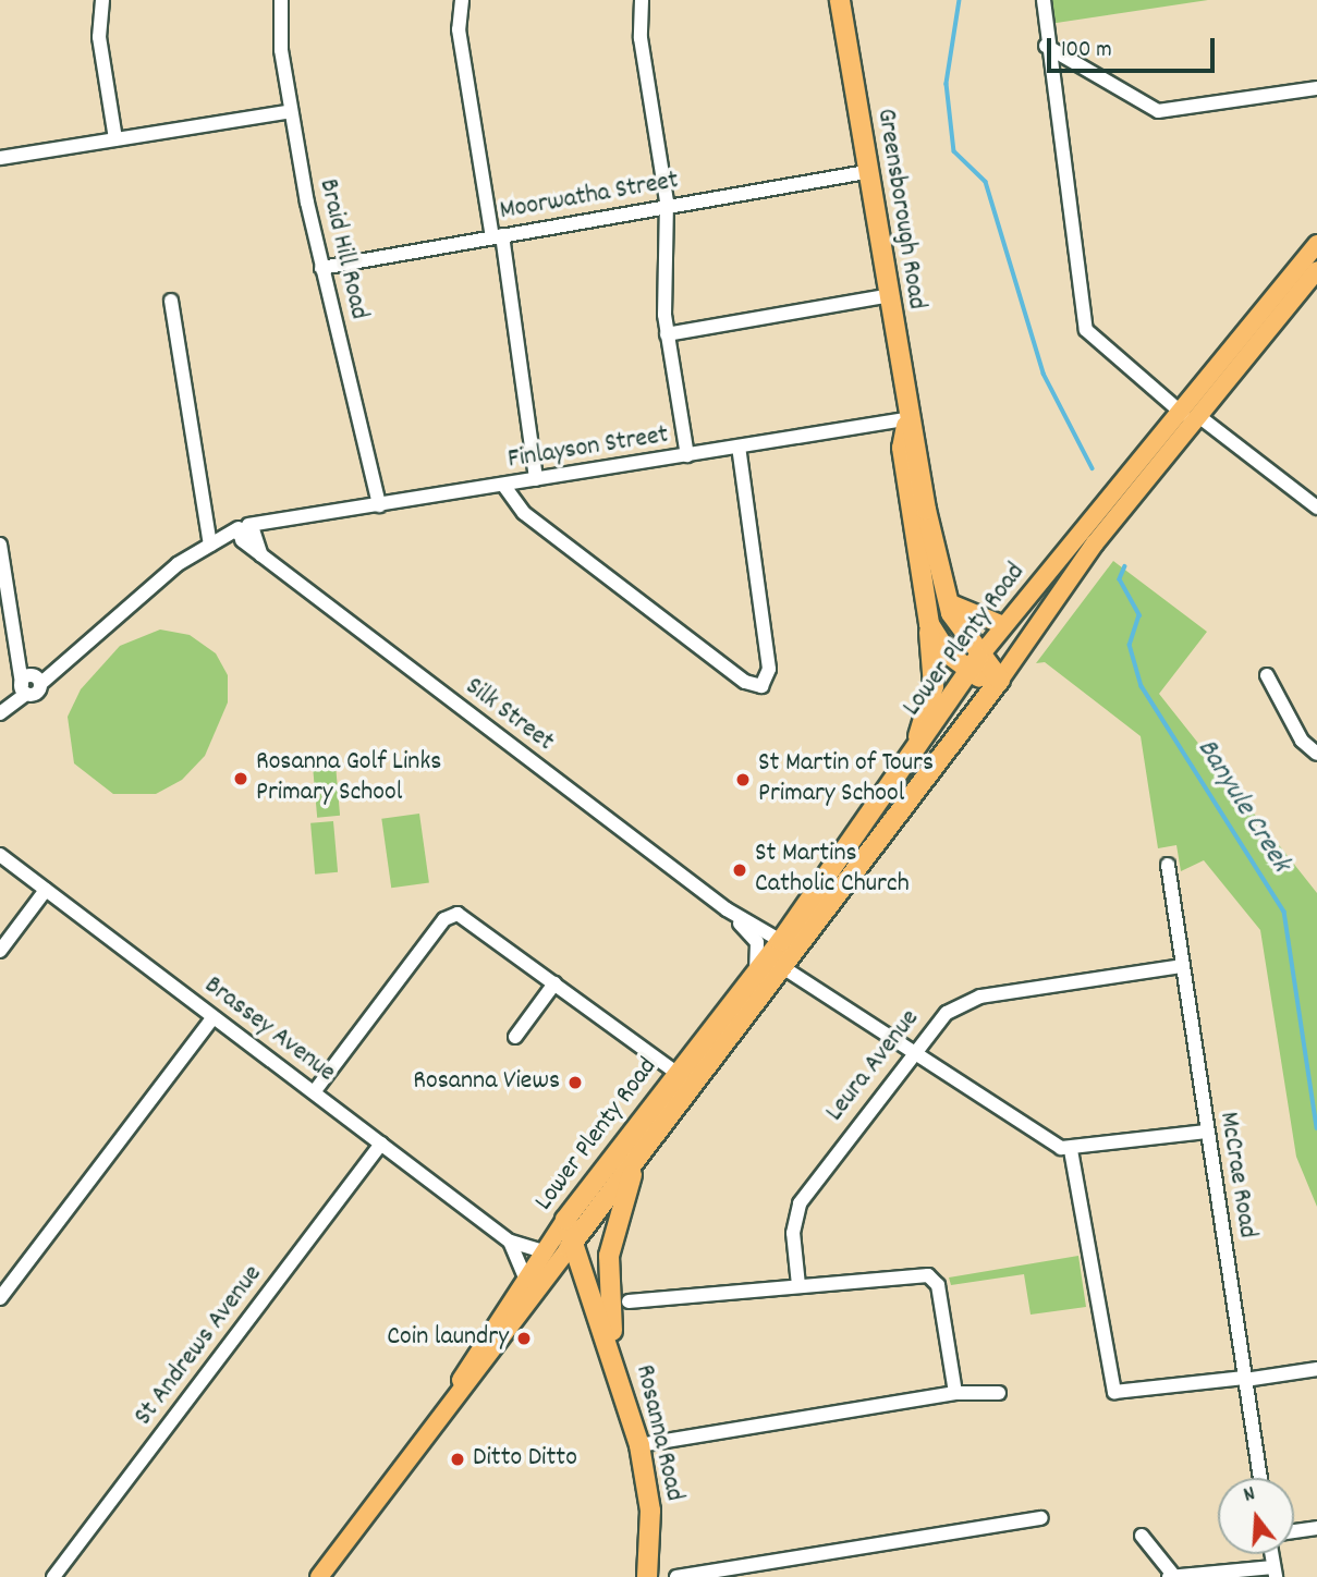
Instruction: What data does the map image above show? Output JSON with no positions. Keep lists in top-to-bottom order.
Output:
{
  "streets": {
    "highway": ["Greensborough Road", "Lower Plenty Road", "Rosanna Road"],
    "street": [
      "Moorwatha Street",
      "Braid Hill Road",
      "Finlayson Street",
      "Silk Street",
      "Brassey Avenue",
      "Leura Avenue",
      "McCrae Road",
      "St Andrews Avenue"
    ]
  },
  "crossings": [
    ["Moorwatha Street", "Greensborough Road"],
    ["Moorwatha Street", "Braid Hill Road"],
    ["Greensborough Road", "Finlayson Street"],
    ["Greensborough Road", "Lower Plenty Road"],
    ["Braid Hill Road", "Finlayson Street"],
    ["Finlayson Street", "Silk Street"],
    ["Lower Plenty Road", "Silk Street"],
    ["Lower Plenty Road", "Brassey Avenue"],
    ["Lower Plenty Road", "Rosanna Road"],
    ["Brassey Avenue", "St Andrews Avenue"],
    ["Leura Avenue", "McCrae Road"]
  ],
  "water": ["Banyule Creek"],
  "places": [
    "Rosanna Golf Links Primary School",
    "St Martin of Tours Primary School",
    "St Martins Catholic Church",
    "Rosanna Views",
    "Coin laundry",
    "Ditto Ditto"
  ],
  "scale_bar": "100 m",
  "north": "top"
}
